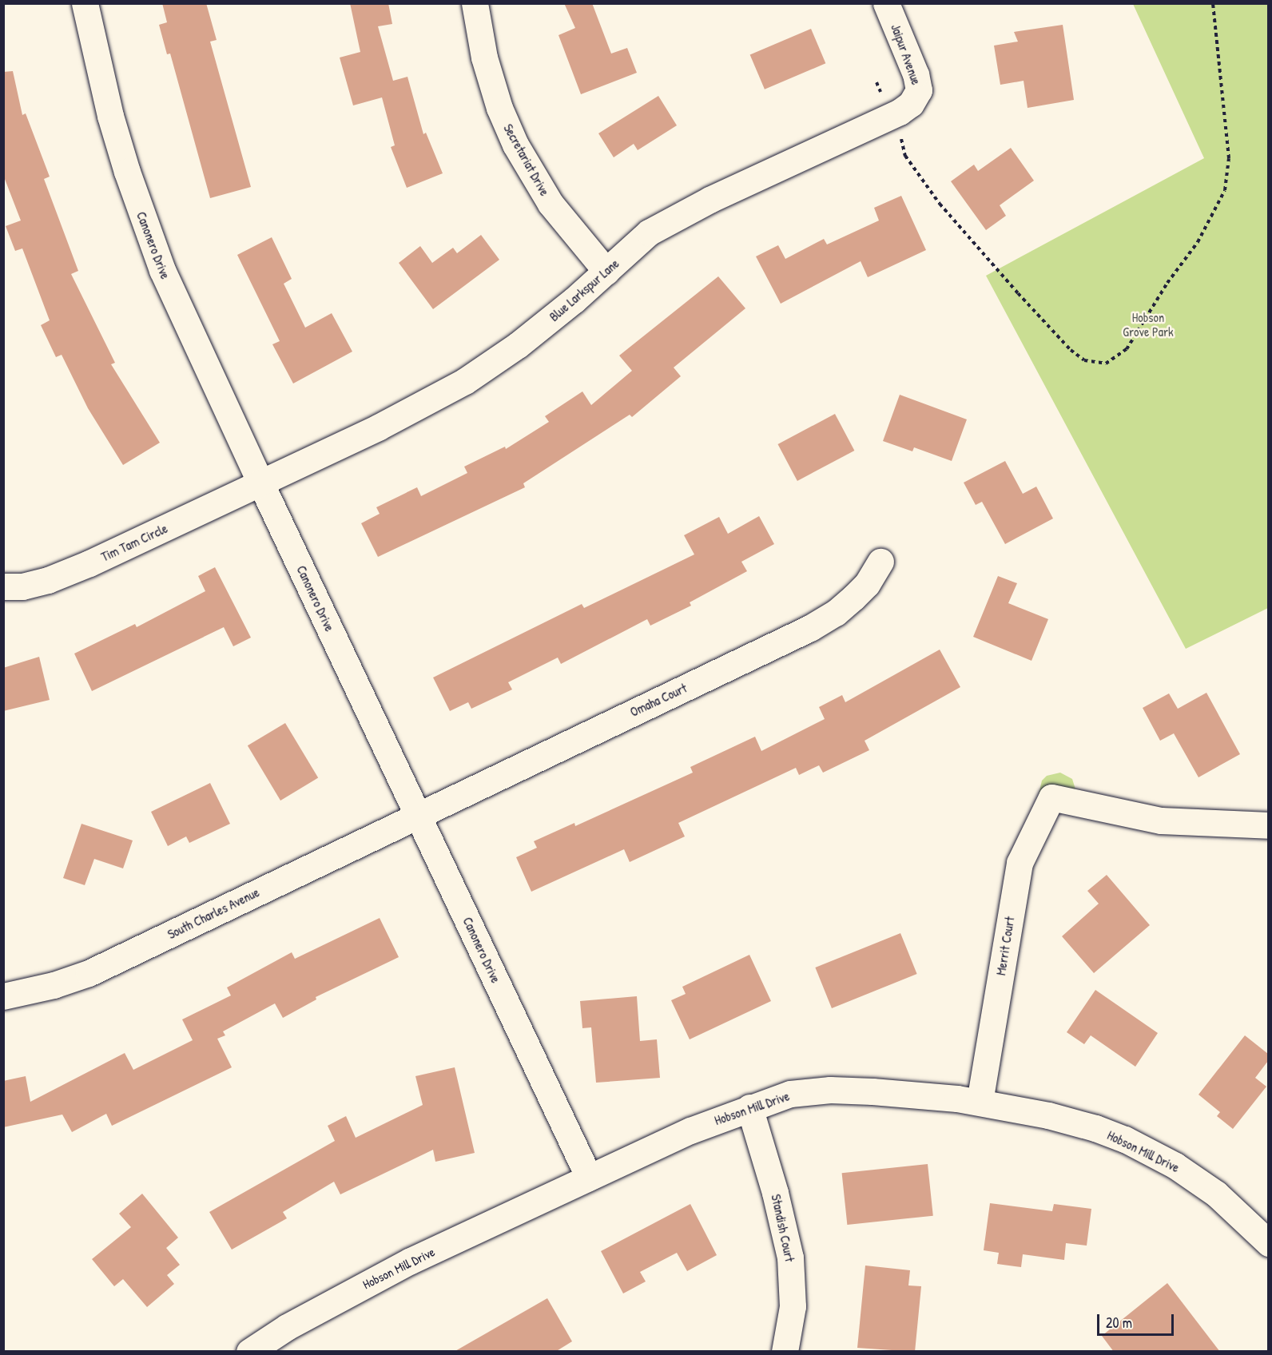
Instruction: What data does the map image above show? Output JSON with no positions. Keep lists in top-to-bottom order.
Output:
{
  "streets": {
    "street": [
      "Jaipur Avenue",
      "Secretariat Drive",
      "Canonero Drive",
      "Blue Larkspur Lane",
      "Tim Tam Circle",
      "Omaha Court",
      "South Charles Avenue",
      "Merrit Court",
      "Hobson Mill Drive",
      "Standish Court"
    ]
  },
  "crossings": [
    ["Jaipur Avenue", "Blue Larkspur Lane"],
    ["Secretariat Drive", "Blue Larkspur Lane"],
    ["Canonero Drive", "Blue Larkspur Lane"],
    ["Canonero Drive", "Tim Tam Circle"],
    ["Canonero Drive", "Omaha Court"],
    ["Canonero Drive", "South Charles Avenue"],
    ["Canonero Drive", "Hobson Mill Drive"],
    ["Blue Larkspur Lane", "Tim Tam Circle"],
    ["Omaha Court", "South Charles Avenue"],
    ["Merrit Court", "Hobson Mill Drive"],
    ["Hobson Mill Drive", "Standish Court"]
  ],
  "parks": ["Hobson Grove Park"],
  "scale_bar": "20 m"
}
